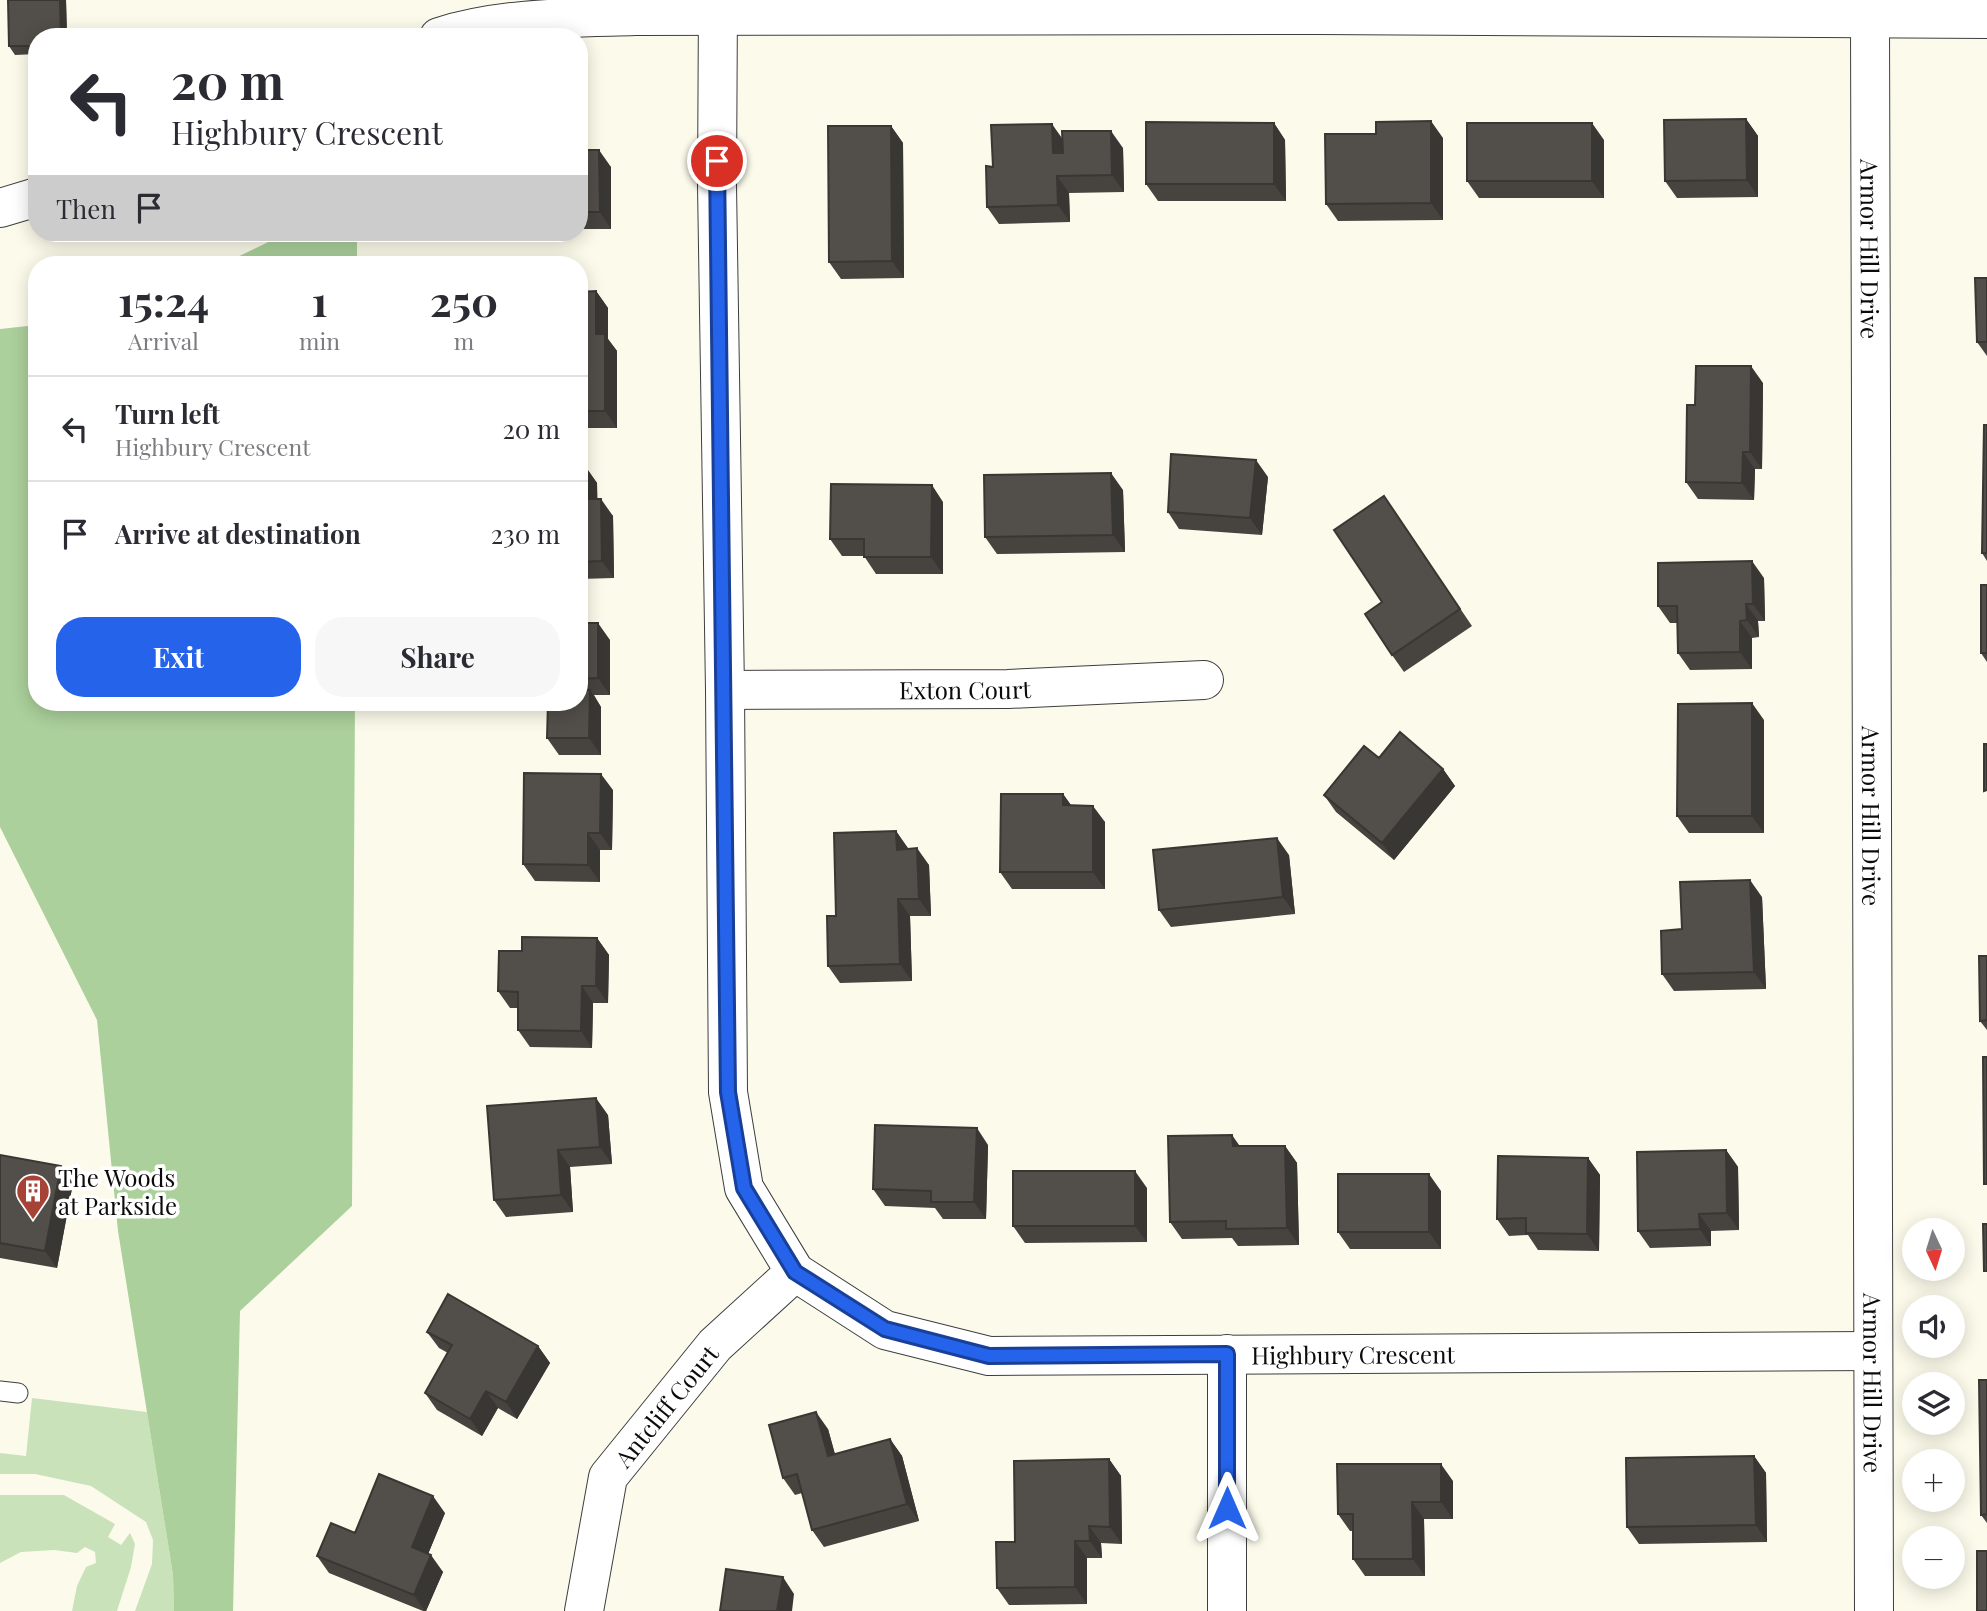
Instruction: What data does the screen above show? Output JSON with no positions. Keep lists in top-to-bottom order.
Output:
{
  "streets": {
    "street": [
      "Armor Hill Drive",
      "Exton Court",
      "Highbury Crescent",
      "Antcliff Court"
    ]
  },
  "crossings": [
    ["Armor Hill Drive", "Highbury Crescent"],
    ["Exton Court", "Highbury Crescent"],
    ["Highbury Crescent", "Antcliff Court"]
  ],
  "places": {
    "building": ["The Woods at Parkside"]
  },
  "north": "bottom",
  "page": {
    "turn": ["20 m", "Highbury Crescent"],
    "then": "Then",
    "eta": [
      "15:24",
      "Arrival",
      "1",
      "min",
      "250",
      "m"
    ],
    "list": [
      {
        "name": "Turn left",
        "note": "Highbury Crescent",
        "value": "20 m"
      },
      {
        "name": "Arrive at destination",
        "value": "230 m"
      }
    ],
    "buttons": ["Exit", "Share"],
    "map_buttons": ["+", "−"]
  }
}
